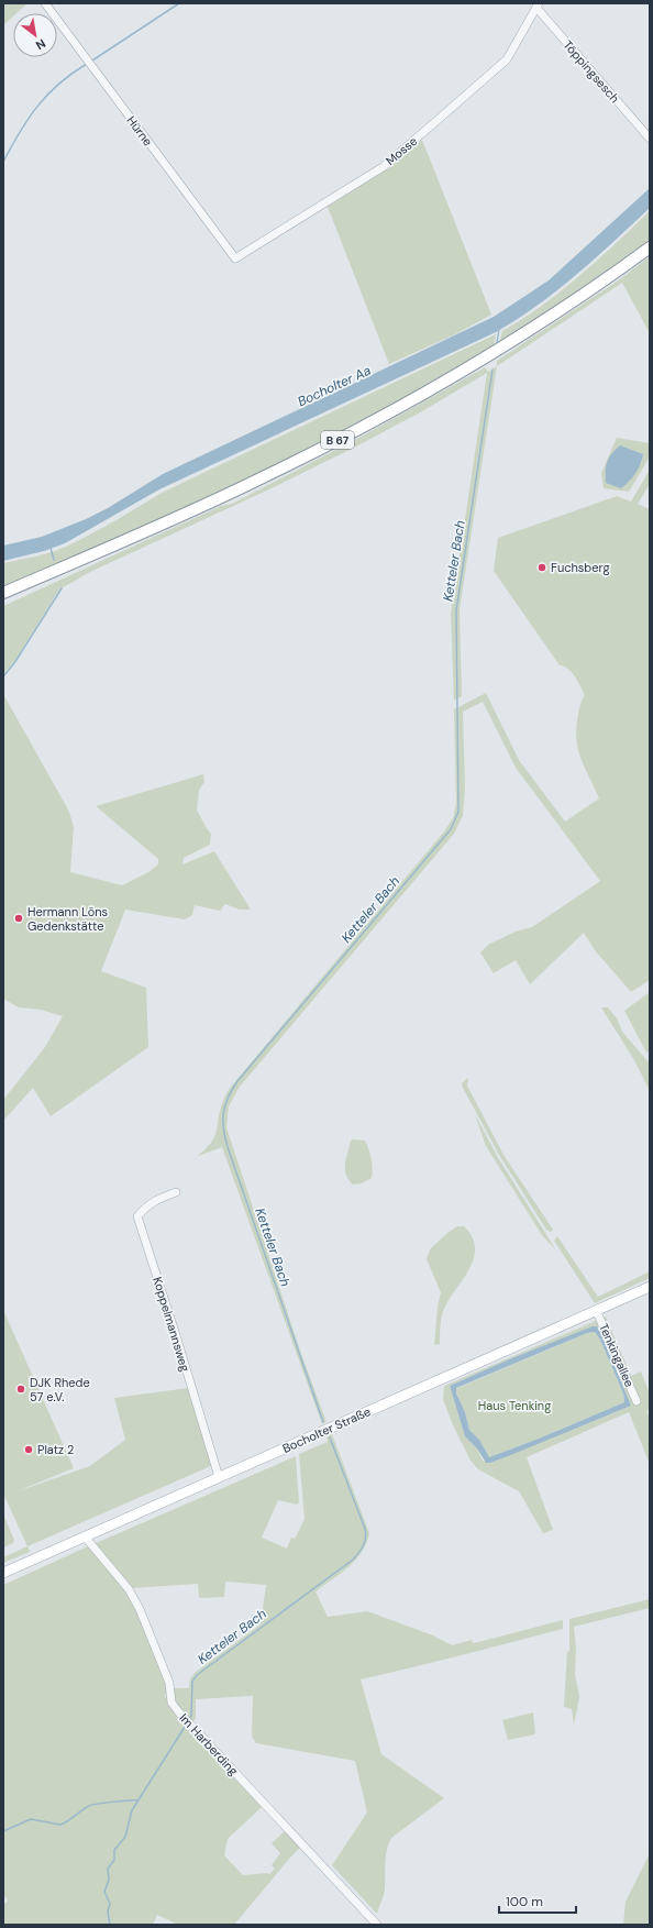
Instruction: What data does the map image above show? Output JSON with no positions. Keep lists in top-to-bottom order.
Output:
{
  "streets": {
    "highway": ["B 67"],
    "main road": ["Bocholter Straße"],
    "street": [
      "Töppingsesch",
      "Hürne",
      "Mosse",
      "Koppelmannsweg",
      "Tenkingallee",
      "Im Harberding"
    ]
  },
  "crossings": [
    ["Töppingsesch", "Mosse"],
    ["Hürne", "Mosse"],
    ["Koppelmannsweg", "Bocholter Straße"],
    ["Tenkingallee", "Bocholter Straße"],
    ["Bocholter Straße", "Im Harberding"]
  ],
  "water": ["Bocholter Aa", "Ketteler Bach"],
  "parks": ["Haus Tenking"],
  "places": [
    "Fuchsberg",
    "Hermann Löns Gedenkstätte",
    "DJK Rhede 57 e.V.",
    "Platz 2"
  ],
  "scale_bar": "100 m",
  "north": "bottom right"
}
